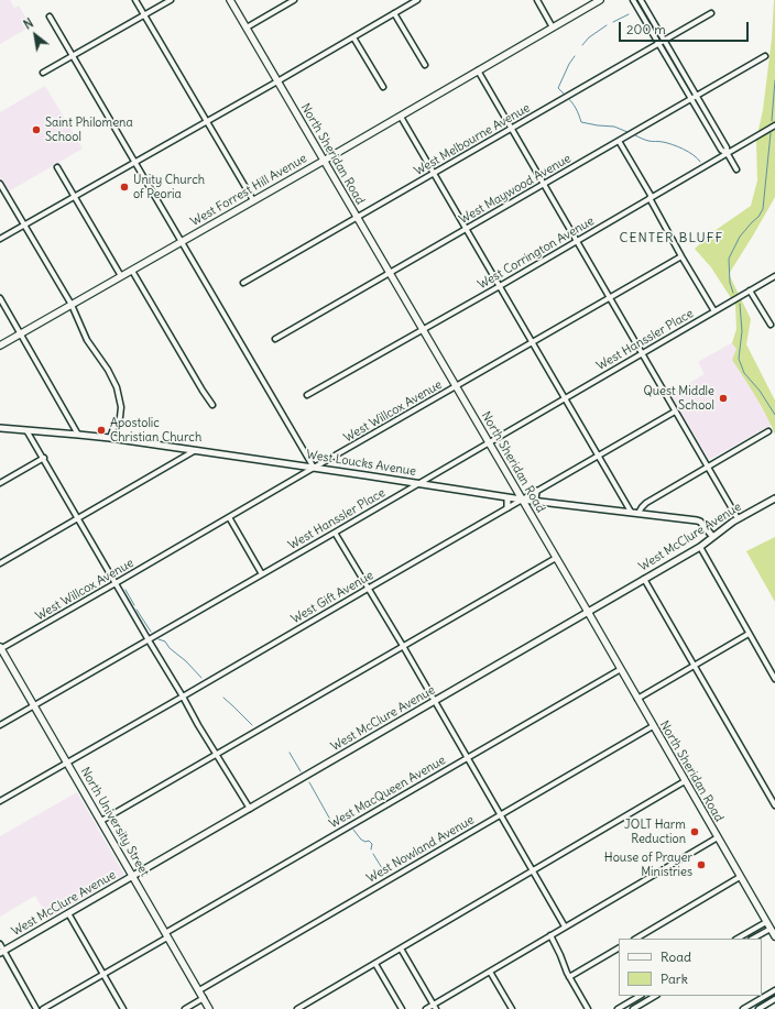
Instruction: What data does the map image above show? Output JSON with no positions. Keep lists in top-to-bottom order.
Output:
{
  "streets": {
    "main road": ["North Sheridan Road", "West Forrest Hill Avenue", "North University Street"],
    "street": [
      "West Melbourne Avenue",
      "West Maywood Avenue",
      "West Corrington Avenue",
      "West Hanssler Place",
      "West Willcox Avenue",
      "West Loucks Avenue",
      "West McClure Avenue",
      "West Gift Avenue",
      "West MacQueen Avenue",
      "West Nowland Avenue"
    ]
  },
  "crossings": [
    ["West Melbourne Avenue", "North Sheridan Road"],
    ["North Sheridan Road", "West Maywood Avenue"],
    ["North Sheridan Road", "West Forrest Hill Avenue"],
    ["North Sheridan Road", "West Corrington Avenue"],
    ["North Sheridan Road", "West Hanssler Place"],
    ["North Sheridan Road", "West Willcox Avenue"],
    ["North Sheridan Road", "West Loucks Avenue"],
    ["North Sheridan Road", "West McClure Avenue"],
    ["North Sheridan Road", "West Gift Avenue"],
    ["North Sheridan Road", "West MacQueen Avenue"],
    ["North Sheridan Road", "West Nowland Avenue"],
    ["West Hanssler Place", "West Loucks Avenue"],
    ["West Hanssler Place", "North University Street"],
    ["West Willcox Avenue", "West Loucks Avenue"],
    ["West Willcox Avenue", "North University Street"],
    ["West Loucks Avenue", "West McClure Avenue"],
    ["West Loucks Avenue", "West Gift Avenue"],
    ["West McClure Avenue", "North University Street"],
    ["West Gift Avenue", "North University Street"],
    ["West MacQueen Avenue", "North University Street"],
    ["North University Street", "West Nowland Avenue"]
  ],
  "districts": ["CENTER BLUFF"],
  "places": [
    "Saint Philomena School",
    "Unity Church of Peoria",
    "Quest Middle School",
    "Apostolic Christian Church",
    "JOLT Harm Reduction",
    "House of Prayer Ministries"
  ],
  "legend": ["Road", "Park"],
  "scale_bar": "200 m",
  "north": "top left"
}
